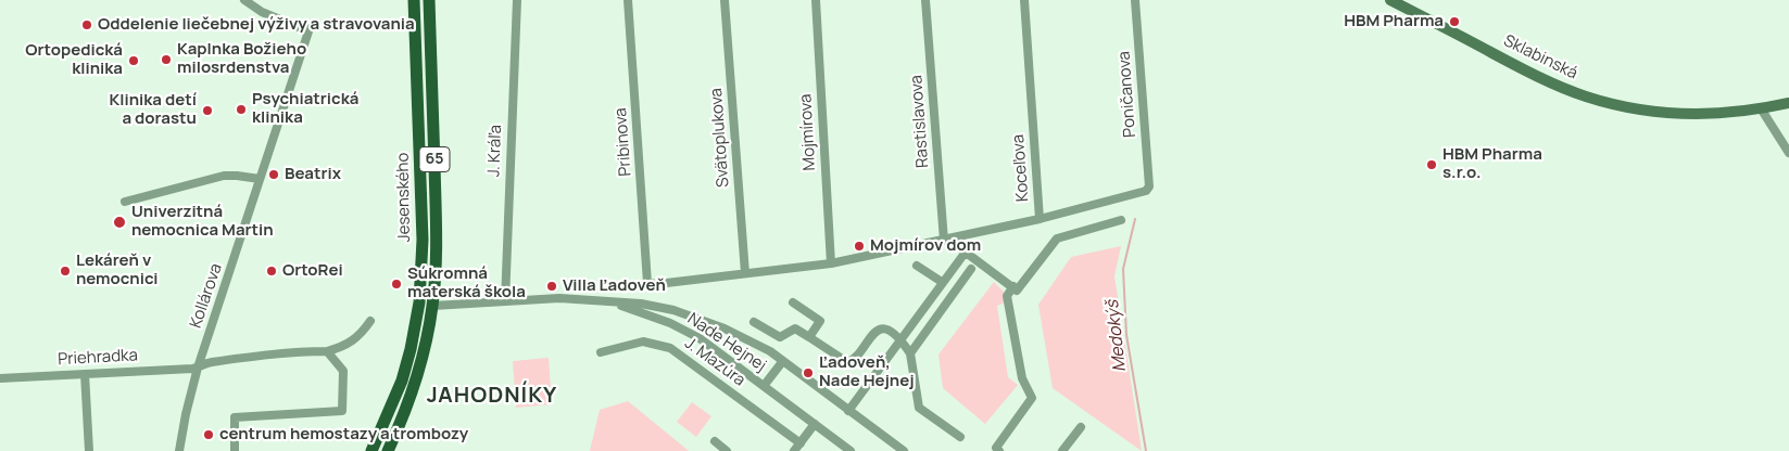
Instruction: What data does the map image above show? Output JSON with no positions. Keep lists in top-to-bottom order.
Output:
{
  "streets": {
    "main road": ["65", "Jesenského"],
    "street": [
      "Sklabinská",
      "Poničanova",
      "Rastislavova",
      "Mojmírova",
      "Svätoplukova",
      "Pribinova",
      "J. Kráľa",
      "Koceľova",
      "Kollárova",
      "Nade Hejnej",
      "Priehradka",
      "J. Mazúra"
    ]
  },
  "crossings": [
    ["Poničanova", "Koceľova"],
    ["Svätoplukova", "Pribinova"],
    ["J. Kráľa", "Nade Hejnej"],
    ["Jesenského", "Nade Hejnej"],
    ["Kollárova", "Priehradka"],
    ["Nade Hejnej", "J. Mazúra"]
  ],
  "districts": ["JAHODNÍKY"],
  "water": ["Medokýš"],
  "places": [
    "HBM Pharma",
    "Oddelenie liečebnej výživy a stravovania",
    "Kaplnka Božieho milosrdenstva",
    "Ortopedická klinika",
    "Psychiatrická klinika",
    "Klinika detí a dorastu",
    "HBM Pharma s.r.o.",
    "Beatrix",
    "Univerzitná nemocnica Martin",
    "Mojmírov dom",
    "Lekáreň v nemocnici",
    "OrtoRei",
    "Súkromná materská škola",
    "Villa Ľadoveň",
    "Ľadoveň, Nade Hejnej",
    "centrum hemostazy a trombozy"
  ]
}
